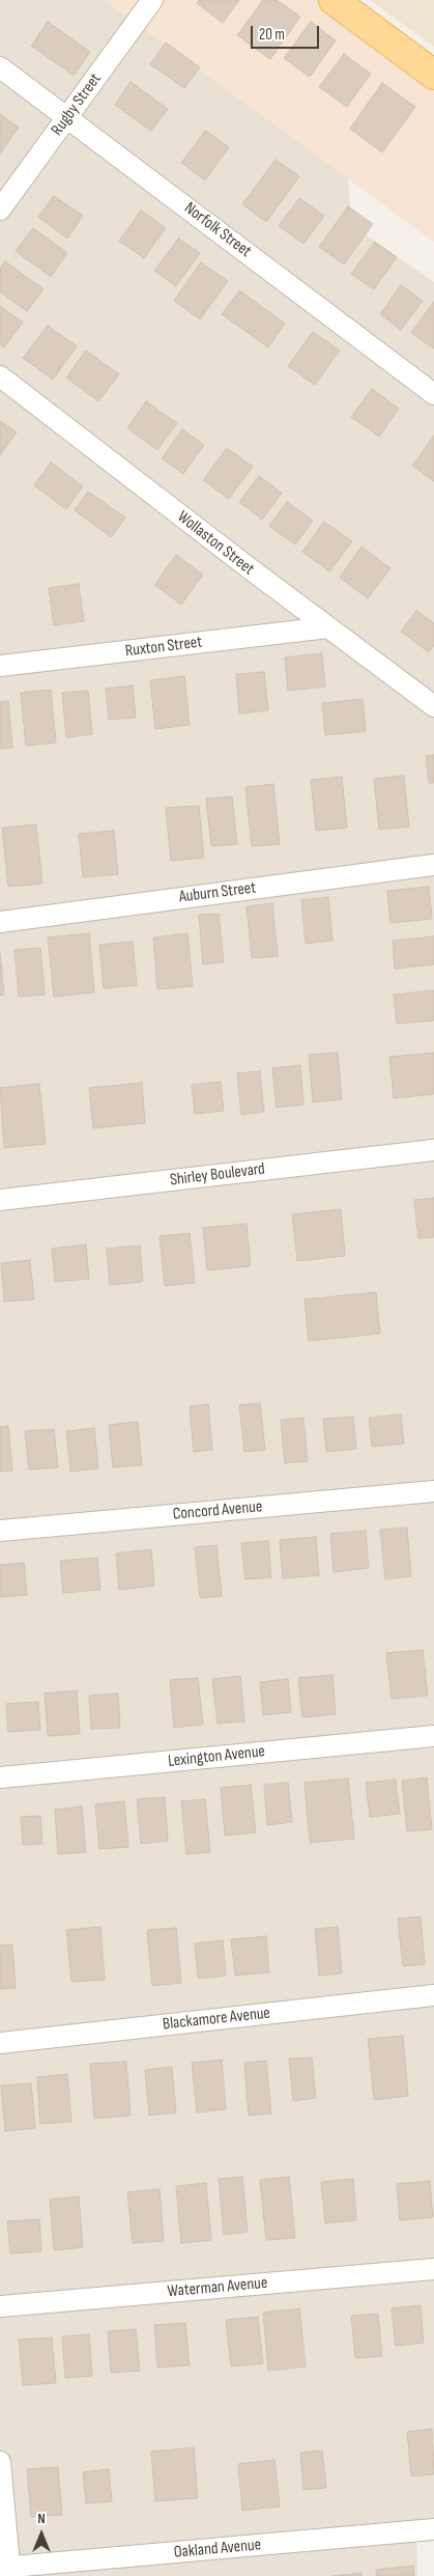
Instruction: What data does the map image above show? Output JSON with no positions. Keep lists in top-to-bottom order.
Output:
{
  "streets": {
    "street": [
      "Rugby Street",
      "Norfolk Street",
      "Wollaston Street",
      "Ruxton Street",
      "Auburn Street",
      "Shirley Boulevard",
      "Concord Avenue",
      "Lexington Avenue",
      "Blackamore Avenue",
      "Waterman Avenue",
      "Oakland Avenue"
    ]
  },
  "crossings": [
    ["Rugby Street", "Norfolk Street"],
    ["Wollaston Street", "Ruxton Street"]
  ],
  "scale_bar": "20 m",
  "north": "top"
}
